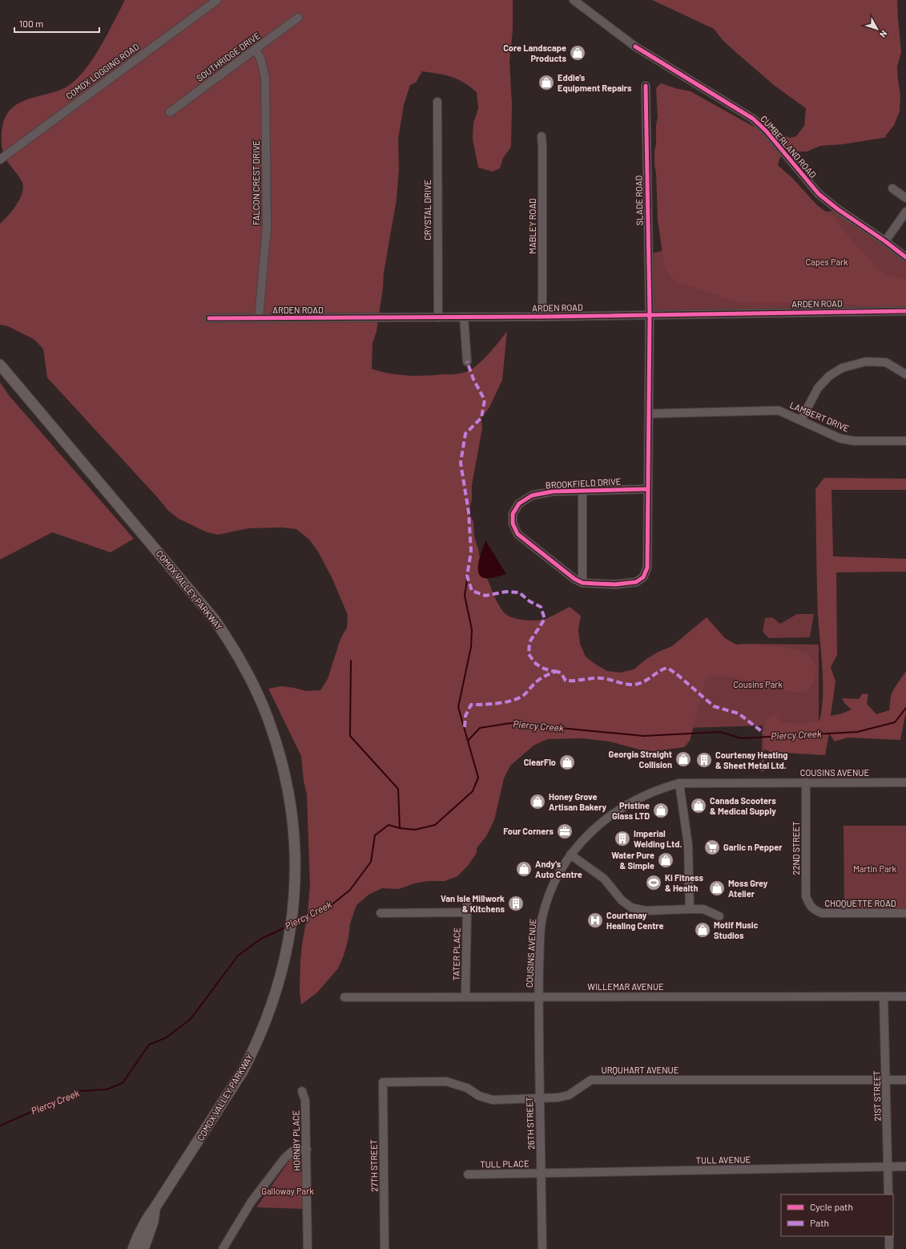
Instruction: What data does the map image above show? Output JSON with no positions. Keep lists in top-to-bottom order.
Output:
{
  "streets": {
    "main road": ["COMOX VALLEY PARKWAY"],
    "street": [
      "SOUTHRIDGE DRIVE",
      "COMOX LOGGING ROAD",
      "CUMBERLAND ROAD",
      "FALCON CREST DRIVE",
      "SLADE ROAD",
      "CRYSTAL DRIVE",
      "MABLEY ROAD",
      "ARDEN ROAD",
      "LAMBERT DRIVE",
      "BROOKFIELD DRIVE",
      "COUSINS AVENUE",
      "22ND STREET",
      "CHOQUETTE ROAD",
      "TATER PLACE",
      "WILLEMAR AVENUE",
      "URQUHART AVENUE",
      "21ST STREET",
      "26TH STREET",
      "HORNBY PLACE",
      "TULL AVENUE",
      "TULL PLACE",
      "27TH STREET"
    ]
  },
  "crossings": [
    ["SOUTHRIDGE DRIVE", "FALCON CREST DRIVE"],
    ["FALCON CREST DRIVE", "ARDEN ROAD"],
    ["SLADE ROAD", "ARDEN ROAD"],
    ["CRYSTAL DRIVE", "ARDEN ROAD"],
    ["MABLEY ROAD", "ARDEN ROAD"],
    ["COUSINS AVENUE", "22ND STREET"],
    ["COUSINS AVENUE", "WILLEMAR AVENUE"],
    ["COUSINS AVENUE", "26TH STREET"],
    ["22ND STREET", "CHOQUETTE ROAD"],
    ["TATER PLACE", "WILLEMAR AVENUE"],
    ["WILLEMAR AVENUE", "21ST STREET"],
    ["WILLEMAR AVENUE", "26TH STREET"],
    ["URQUHART AVENUE", "21ST STREET"],
    ["URQUHART AVENUE", "26TH STREET"],
    ["URQUHART AVENUE", "27TH STREET"],
    ["21ST STREET", "TULL AVENUE"],
    ["26TH STREET", "TULL AVENUE"],
    ["26TH STREET", "TULL PLACE"],
    ["TULL AVENUE", "TULL PLACE"]
  ],
  "water": ["Piercy Creek"],
  "parks": [
    "Capes Park",
    "Cousins Park",
    "Martin Park",
    "Galloway Park"
  ],
  "places": {
    "shop": [
      "Core Landscape Products",
      "Eddie's Equipment Repairs",
      "Georgia Straight Collision",
      "ClearFlo",
      "Honey Grove Artisan Bakery",
      "Canada Scooters & Medical Supply",
      "Pristine Glass LTD",
      "Water Pure & Simple",
      "Andy's Auto Centre",
      "Moss Grey Atelier",
      "Motif Music Studios"
    ],
    "building": ["Courtenay Heating & Sheet Metal Ltd.", "Imperial Welding Ltd.", "Van Isle Millwork & Kitchens"],
    "office": ["Four Corners"],
    "supermarket": ["Garlic n Pepper"],
    "sports": ["Ki Fitness & Health"],
    "hospital": ["Courtenay Healing Centre"]
  },
  "legend": ["Cycle path", "Path"],
  "scale_bar": "100 m",
  "north": "bottom right"
}
